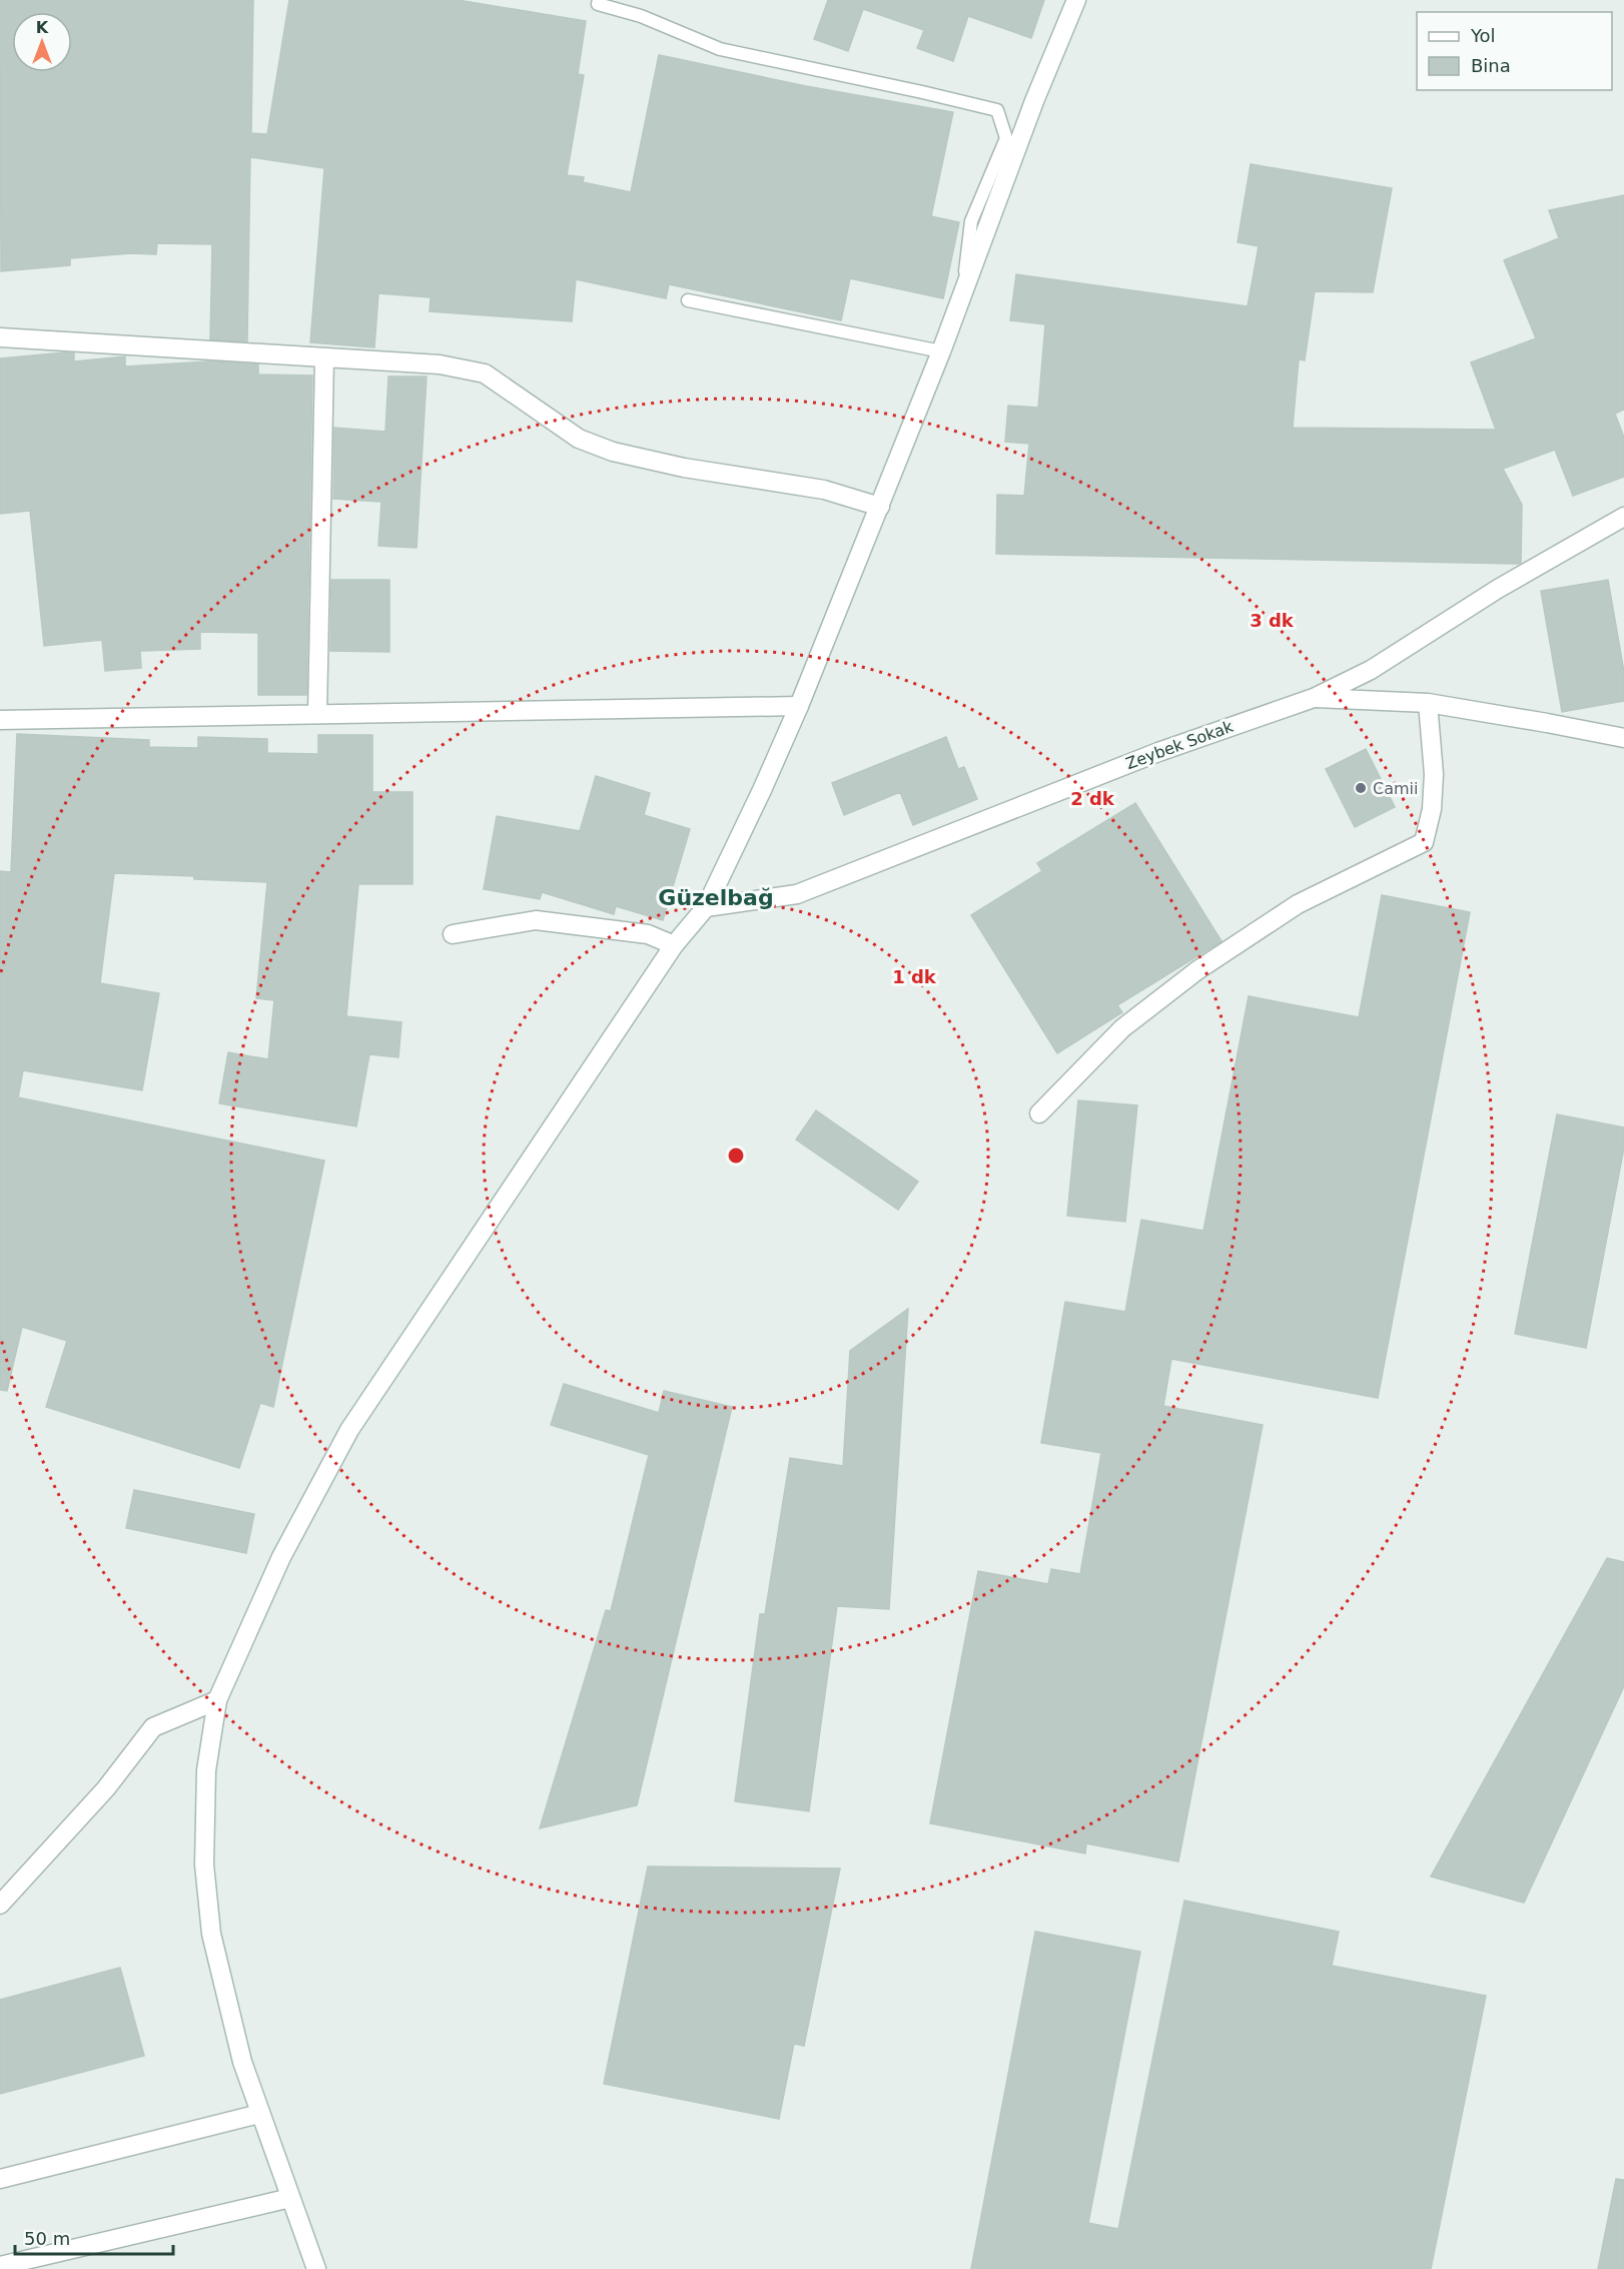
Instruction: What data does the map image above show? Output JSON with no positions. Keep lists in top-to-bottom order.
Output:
{
  "streets": {
    "street": ["Zeybek Sokak"]
  },
  "districts": ["Güzelbağ"],
  "places": ["Camii"],
  "legend": ["Yol", "Bina"],
  "scale_bar": "50 m",
  "north": "top",
  "rings": ["3 dk", "2 dk", "1 dk"]
}
